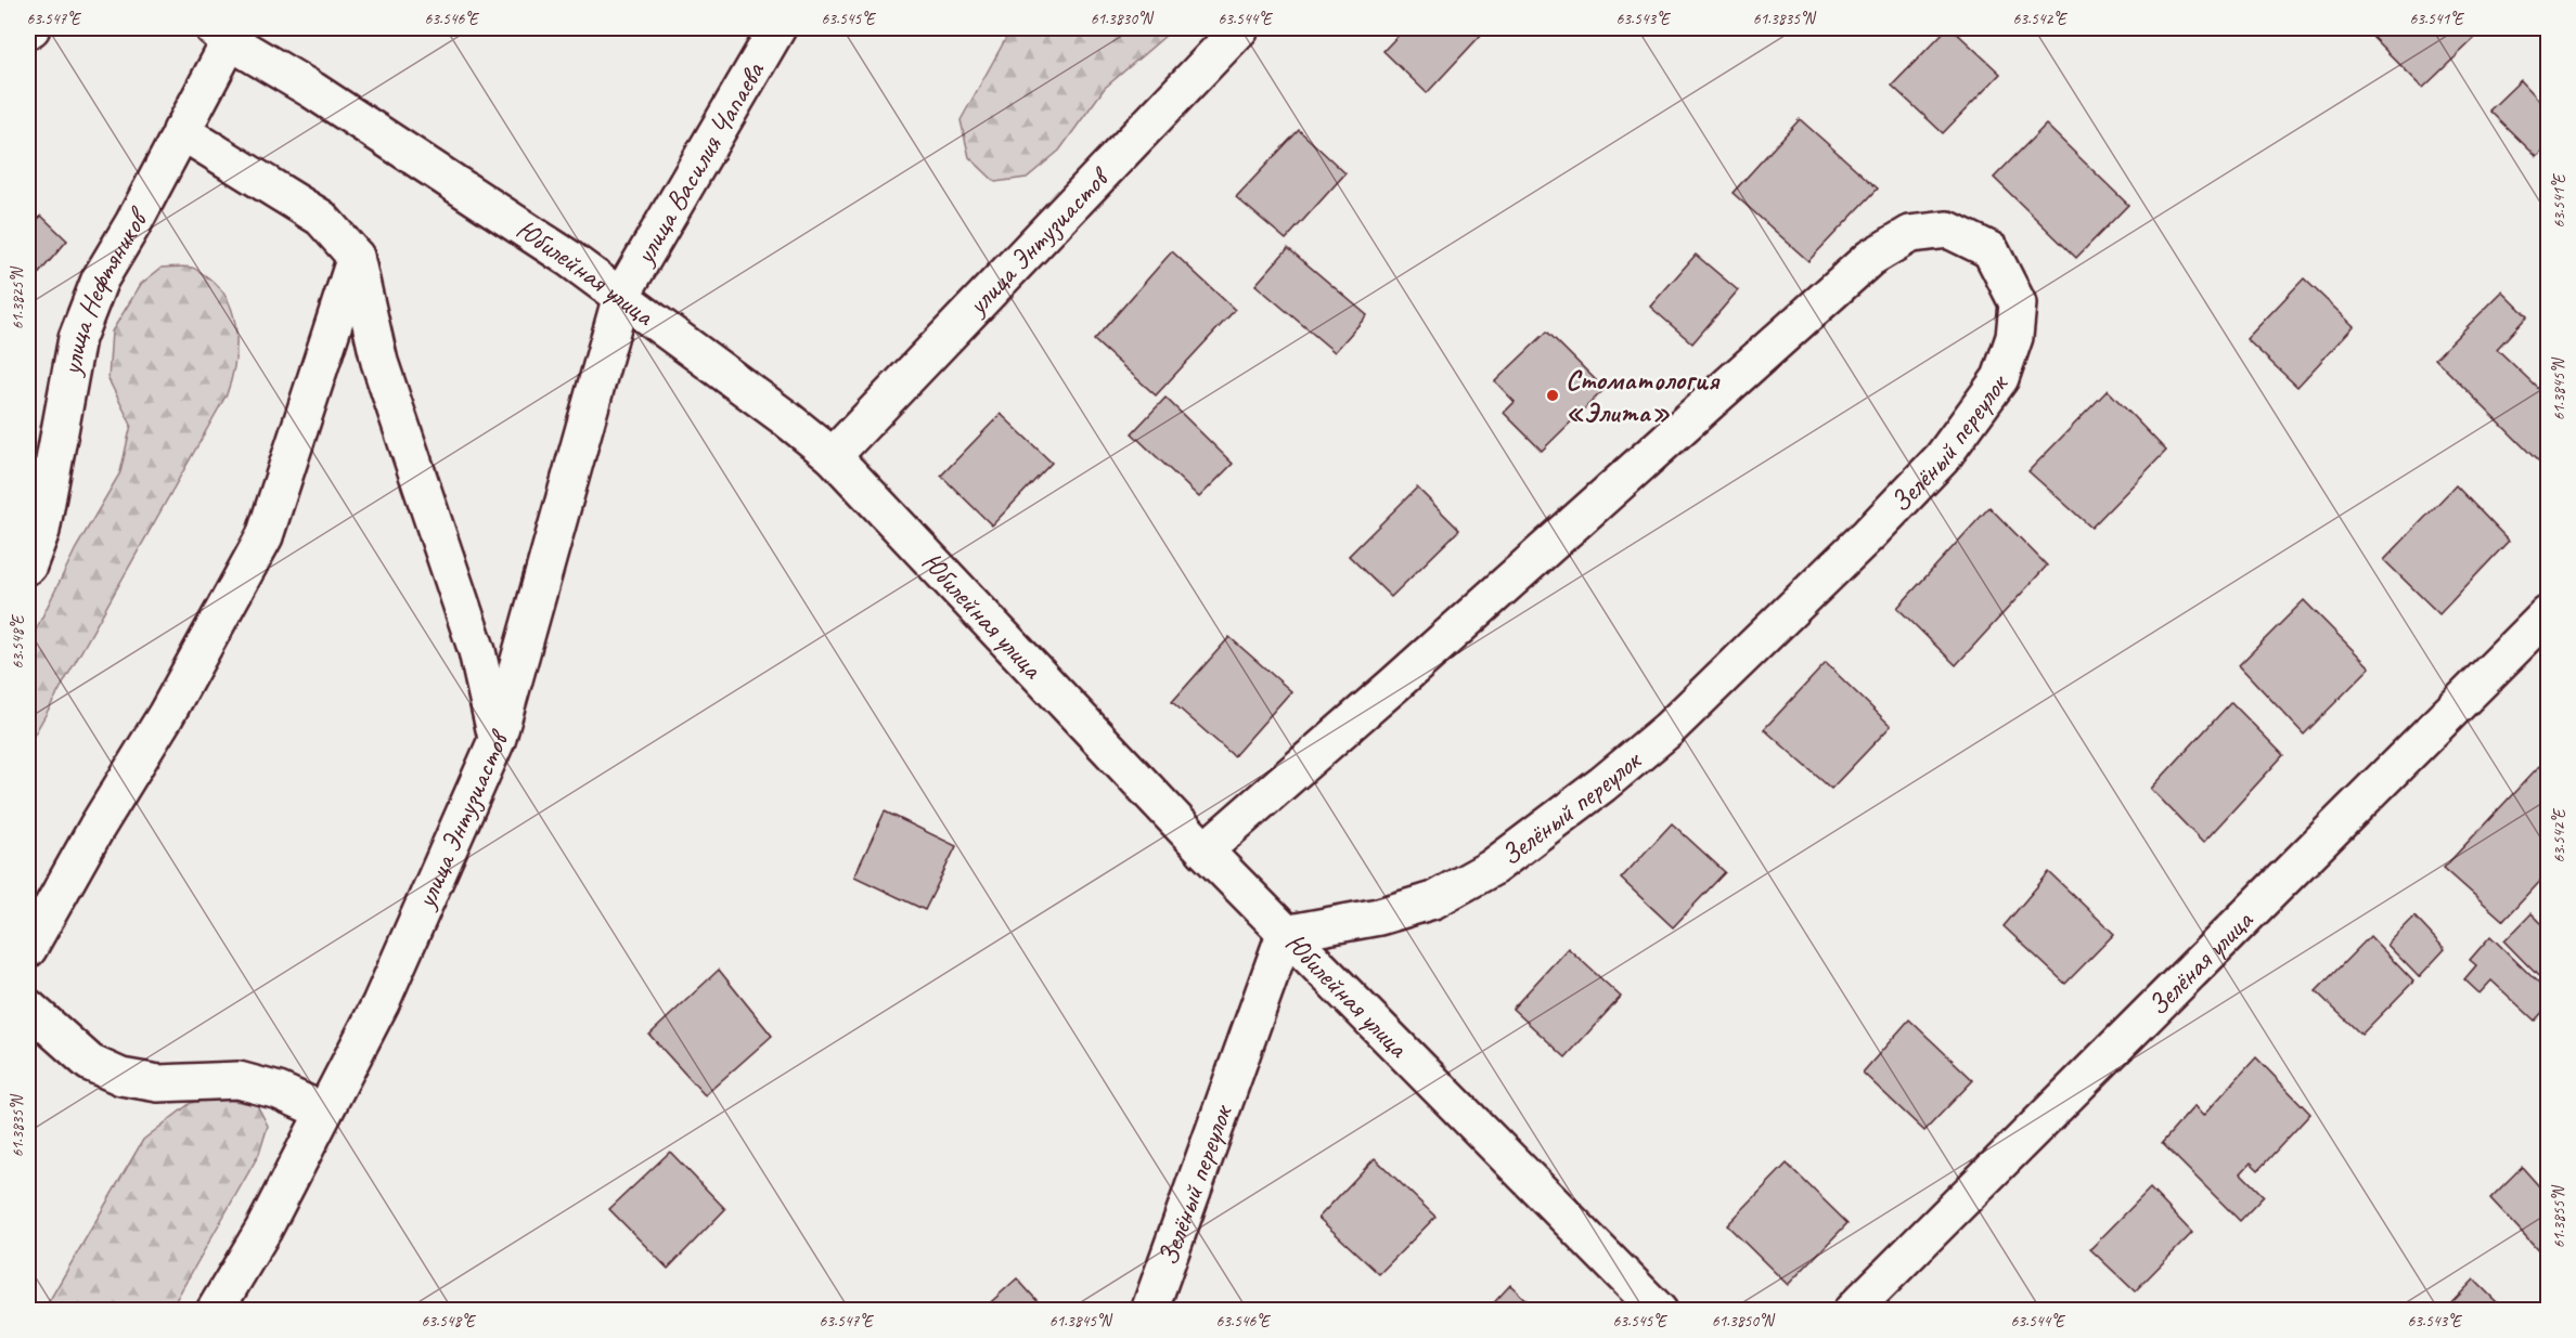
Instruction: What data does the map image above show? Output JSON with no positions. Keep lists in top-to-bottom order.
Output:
{
  "streets": {
    "street": [
      "улица Василия Чапаева",
      "улица Энтузиастов",
      "Юбилейная улица",
      "улица Нефтяников",
      "Зелёный переулок",
      "Зелёная улица"
    ]
  },
  "crossings": [
    ["улица Василия Чапаева", "улица Энтузиастов"],
    ["улица Василия Чапаева", "Юбилейная улица"],
    ["улица Энтузиастов", "Юбилейная улица"],
    ["Юбилейная улица", "улица Нефтяников"],
    ["Юбилейная улица", "Зелёный переулок"]
  ],
  "places": ["Стоматология «Элита»"],
  "coordinates": [
    "63.547°E",
    "63.546°E",
    "63.545°E",
    "61.3830°N",
    "63.544°E",
    "63.543°E",
    "61.3835°N",
    "63.542°E",
    "63.541°E",
    "61.3825°N",
    "61.3845°N",
    "63.548°E",
    "61.3855°N",
    "61.3850°N"
  ]
}
